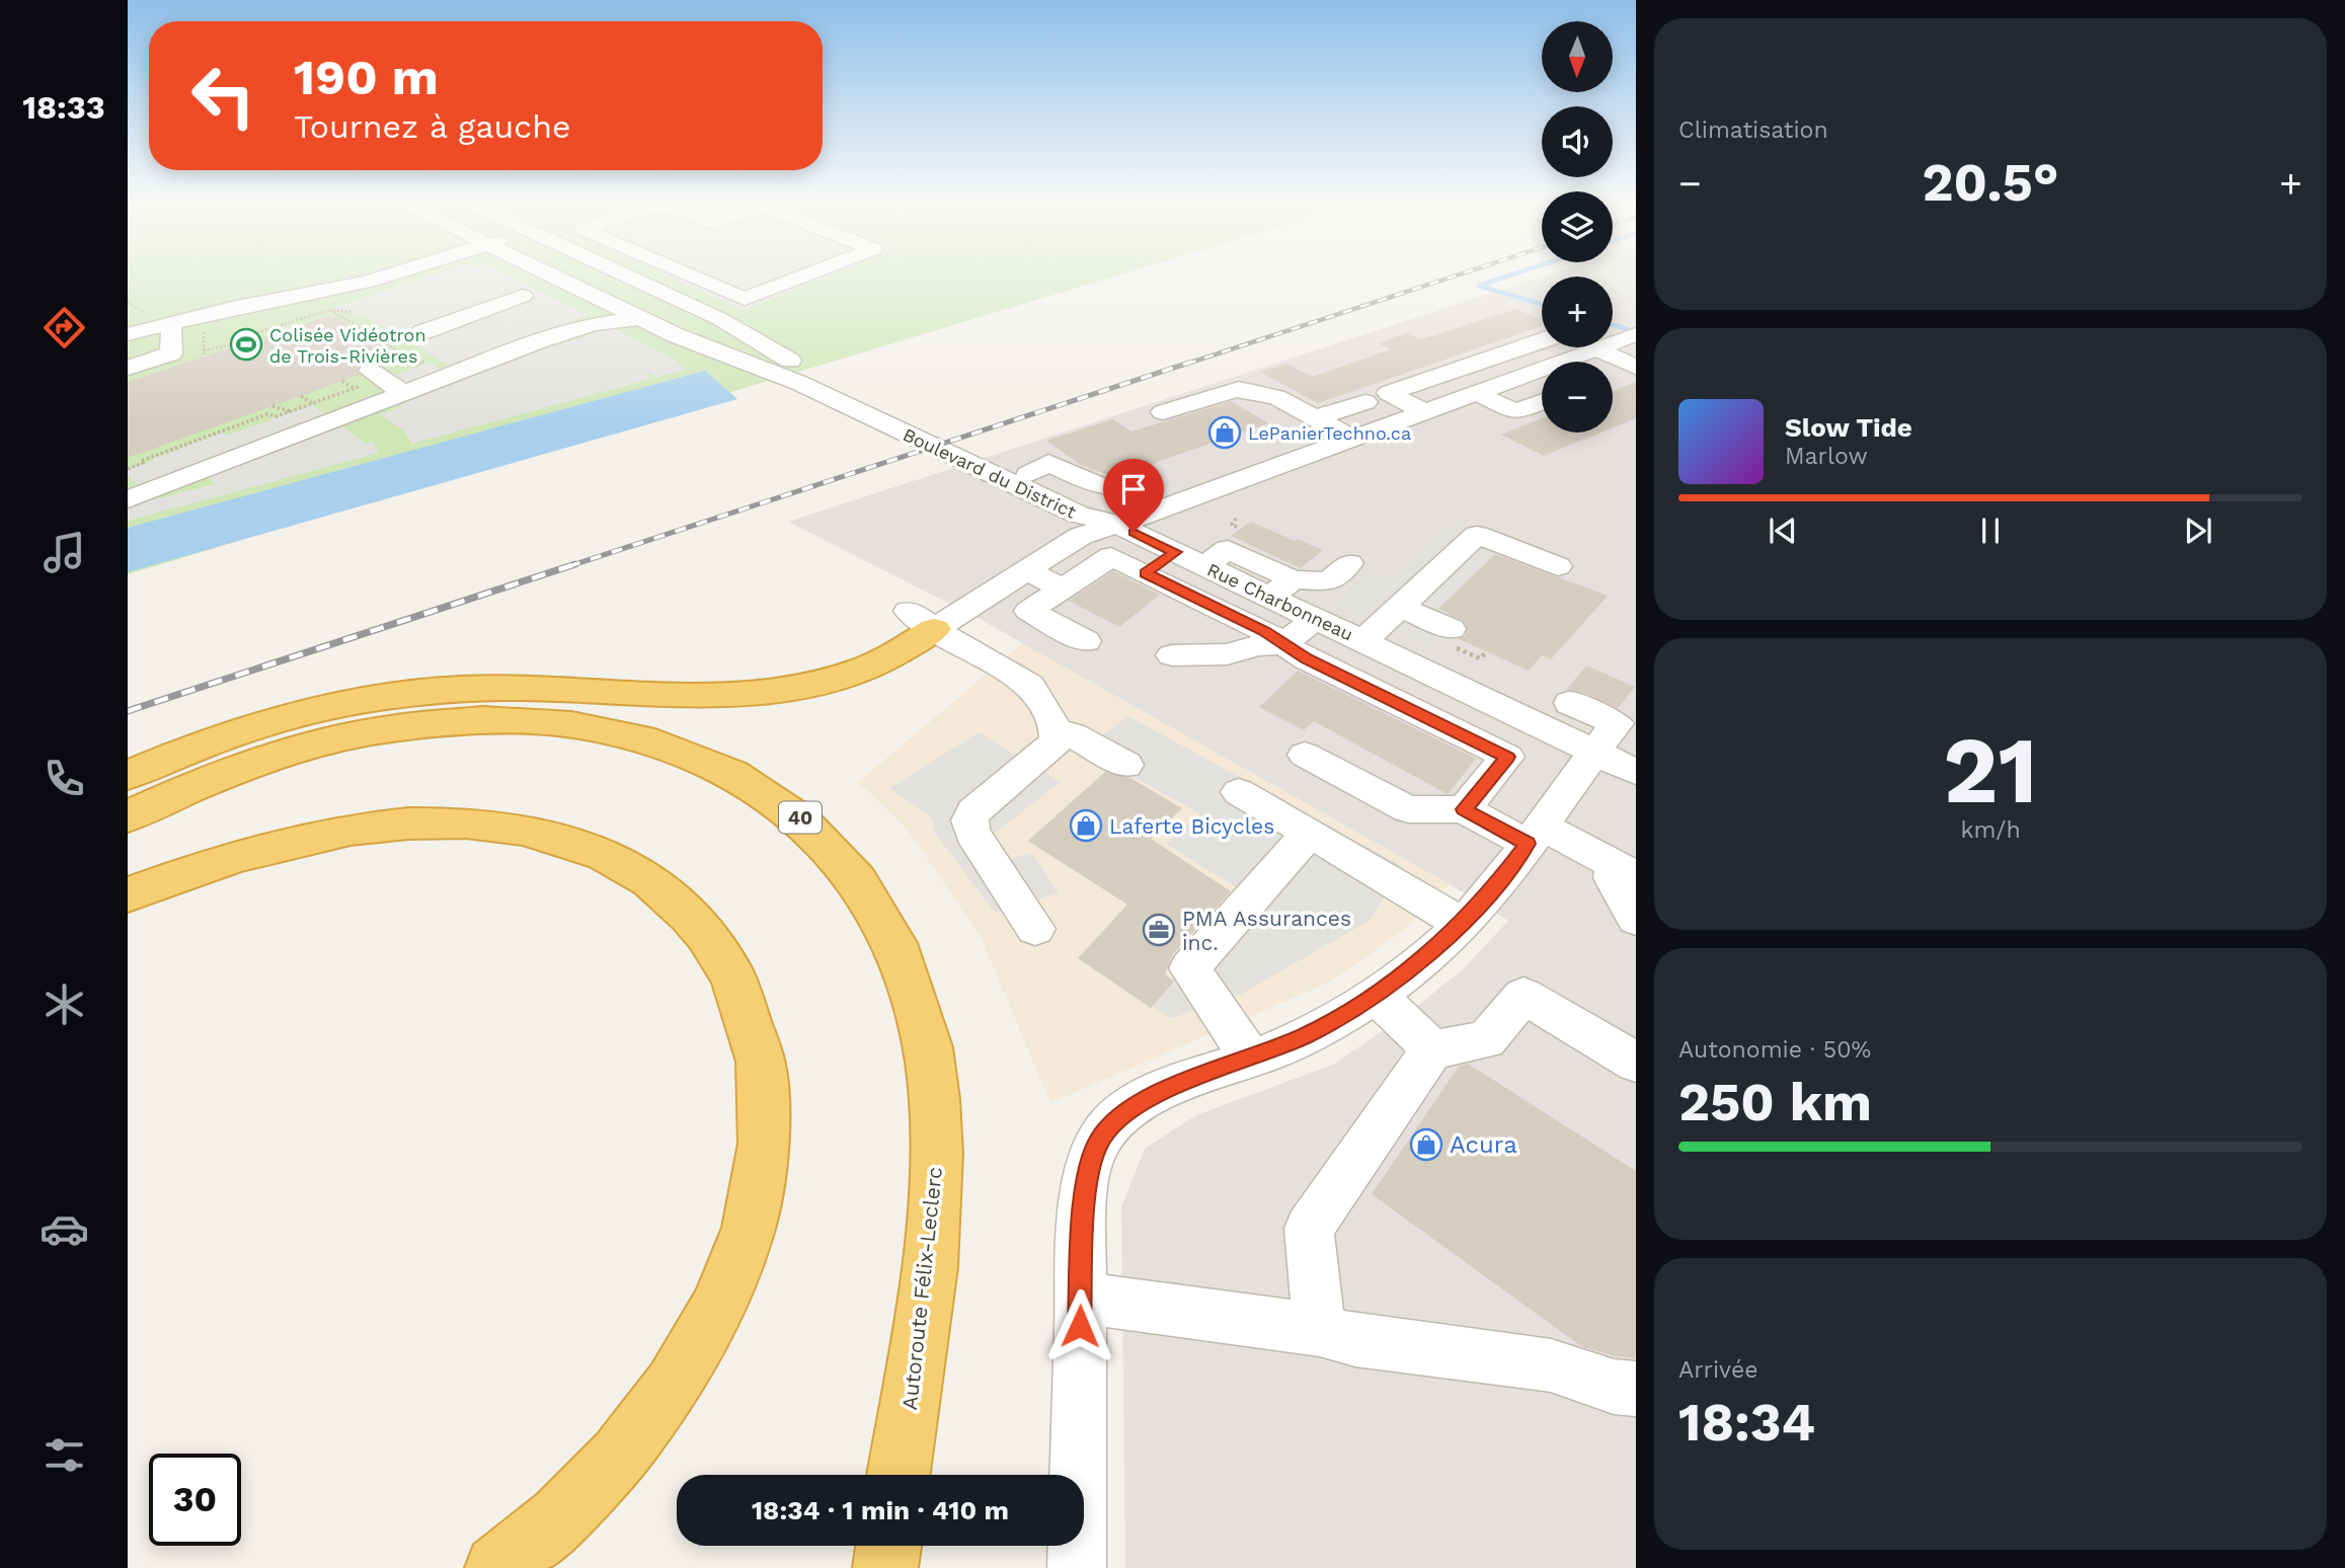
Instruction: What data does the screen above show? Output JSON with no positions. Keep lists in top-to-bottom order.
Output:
{
  "streets": {
    "highway": ["40", "Autoroute Félix-Leclerc"],
    "street": ["Boulevard du District", "Rue Charbonneau"]
  },
  "crossings": [
    ["Boulevard du District", "Rue Charbonneau"]
  ],
  "places": {
    "sports": ["Colisée Vidéotron de Trois-Rivières"],
    "shop": ["LePanierTechno.ca", "Laferte Bicycles", "Acura"],
    "office": ["PMA Assurances inc."]
  },
  "north": "bottom",
  "page": {
    "tabs": "18:33",
    "tile": [
      "Climatisation",
      ["21", "km/h"],
      ["Autonomie · 50%", "250 km"],
      ["Arrivée", "18:34"]
    ],
    "map_buttons": ["+", "−"],
    "turn": ["190 m", "Tournez à gauche"],
    "heat": ["−", "20.5°", "+"],
    "song": ["Slow Tide", "Marlow"],
    "limit": "30",
    "trip": "18:34 · 1 min · 410 m"
  }
}
